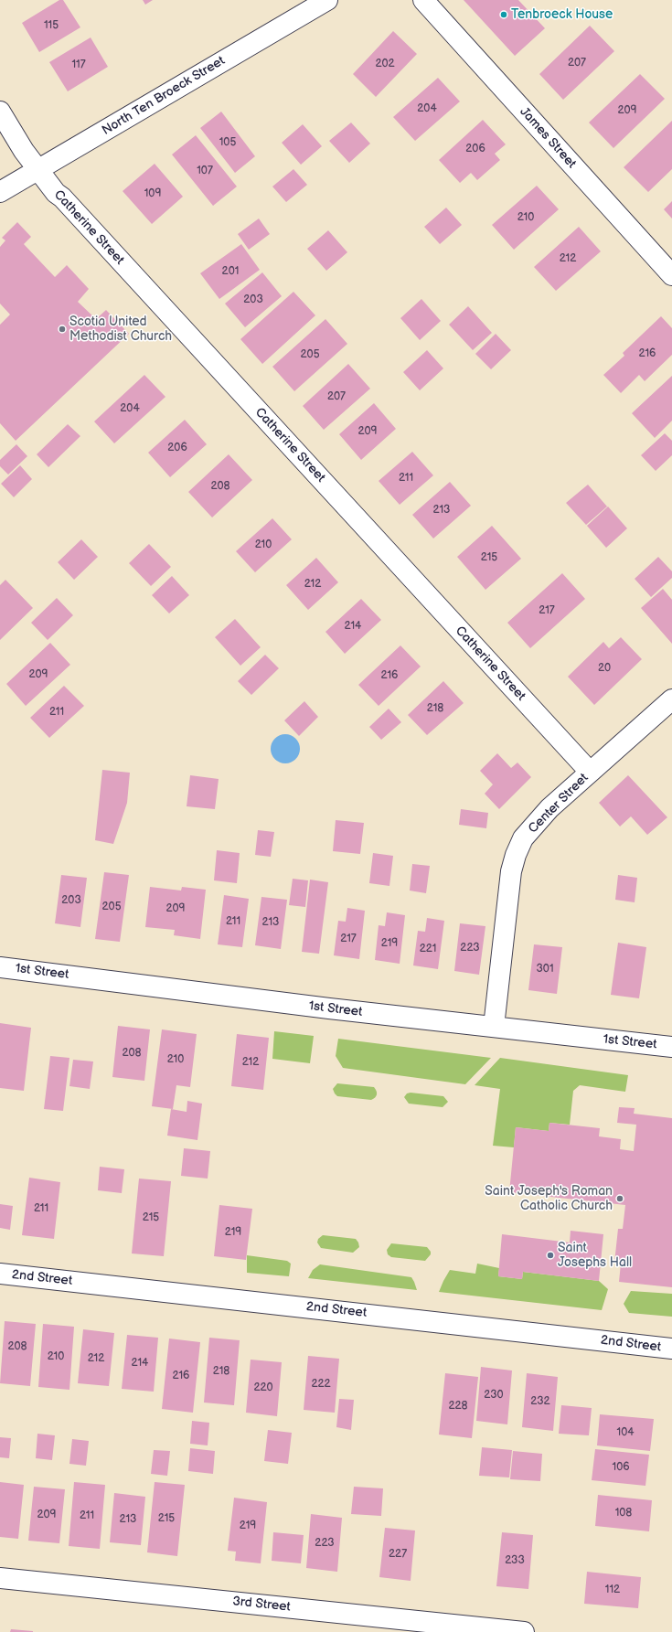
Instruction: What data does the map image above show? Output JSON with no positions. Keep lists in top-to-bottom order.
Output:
{
  "streets": {
    "street": [
      "North Ten Broeck Street",
      "James Street",
      "Catherine Street",
      "Center Street",
      "1st Street",
      "2nd Street",
      "3rd Street"
    ]
  },
  "crossings": [
    ["North Ten Broeck Street", "Catherine Street"],
    ["Catherine Street", "Center Street"],
    ["Center Street", "1st Street"]
  ],
  "places": [
    "Tenbroeck House",
    "Scotia United Methodist Church",
    "Saint Joseph's Roman Catholic Church",
    "Saint Josephs Hall"
  ],
  "house_numbers": [
    "115",
    "207",
    "202",
    "117",
    "204",
    "209",
    "105",
    "206",
    "107",
    "109",
    "210",
    "212",
    "201",
    "203",
    "216",
    "205",
    "207",
    "204",
    "209",
    "206",
    "211",
    "208",
    "213",
    "210",
    "215",
    "212",
    "217",
    "214",
    "20",
    "209",
    "216",
    "218",
    "211",
    "203",
    "205",
    "209",
    "211",
    "213",
    "217",
    "219",
    "223",
    "221",
    "301",
    "208",
    "210",
    "212",
    "211",
    "215",
    "219",
    "208",
    "210",
    "212",
    "214",
    "218",
    "216",
    "222",
    "220",
    "230",
    "232",
    "228",
    "104",
    "106",
    "108",
    "209",
    "211",
    "215",
    "213",
    "219",
    "223",
    "227",
    "233",
    "112"
  ]
}
